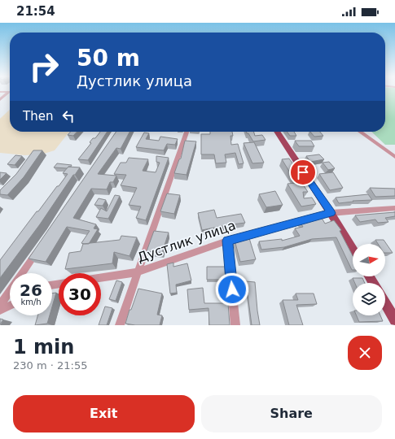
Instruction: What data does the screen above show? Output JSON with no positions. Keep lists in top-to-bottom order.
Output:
{
  "streets": {
    "street": ["Дустлик улица"]
  },
  "north": "right",
  "page": {
    "status": "21:54",
    "turn": ["50 m", "Дустлик улица"],
    "then": "Then",
    "speed": "26 km/h",
    "limit": "30",
    "heading": ["1 min", "230 m · 21:55"],
    "buttons": ["Exit", "Share"]
  }
}
